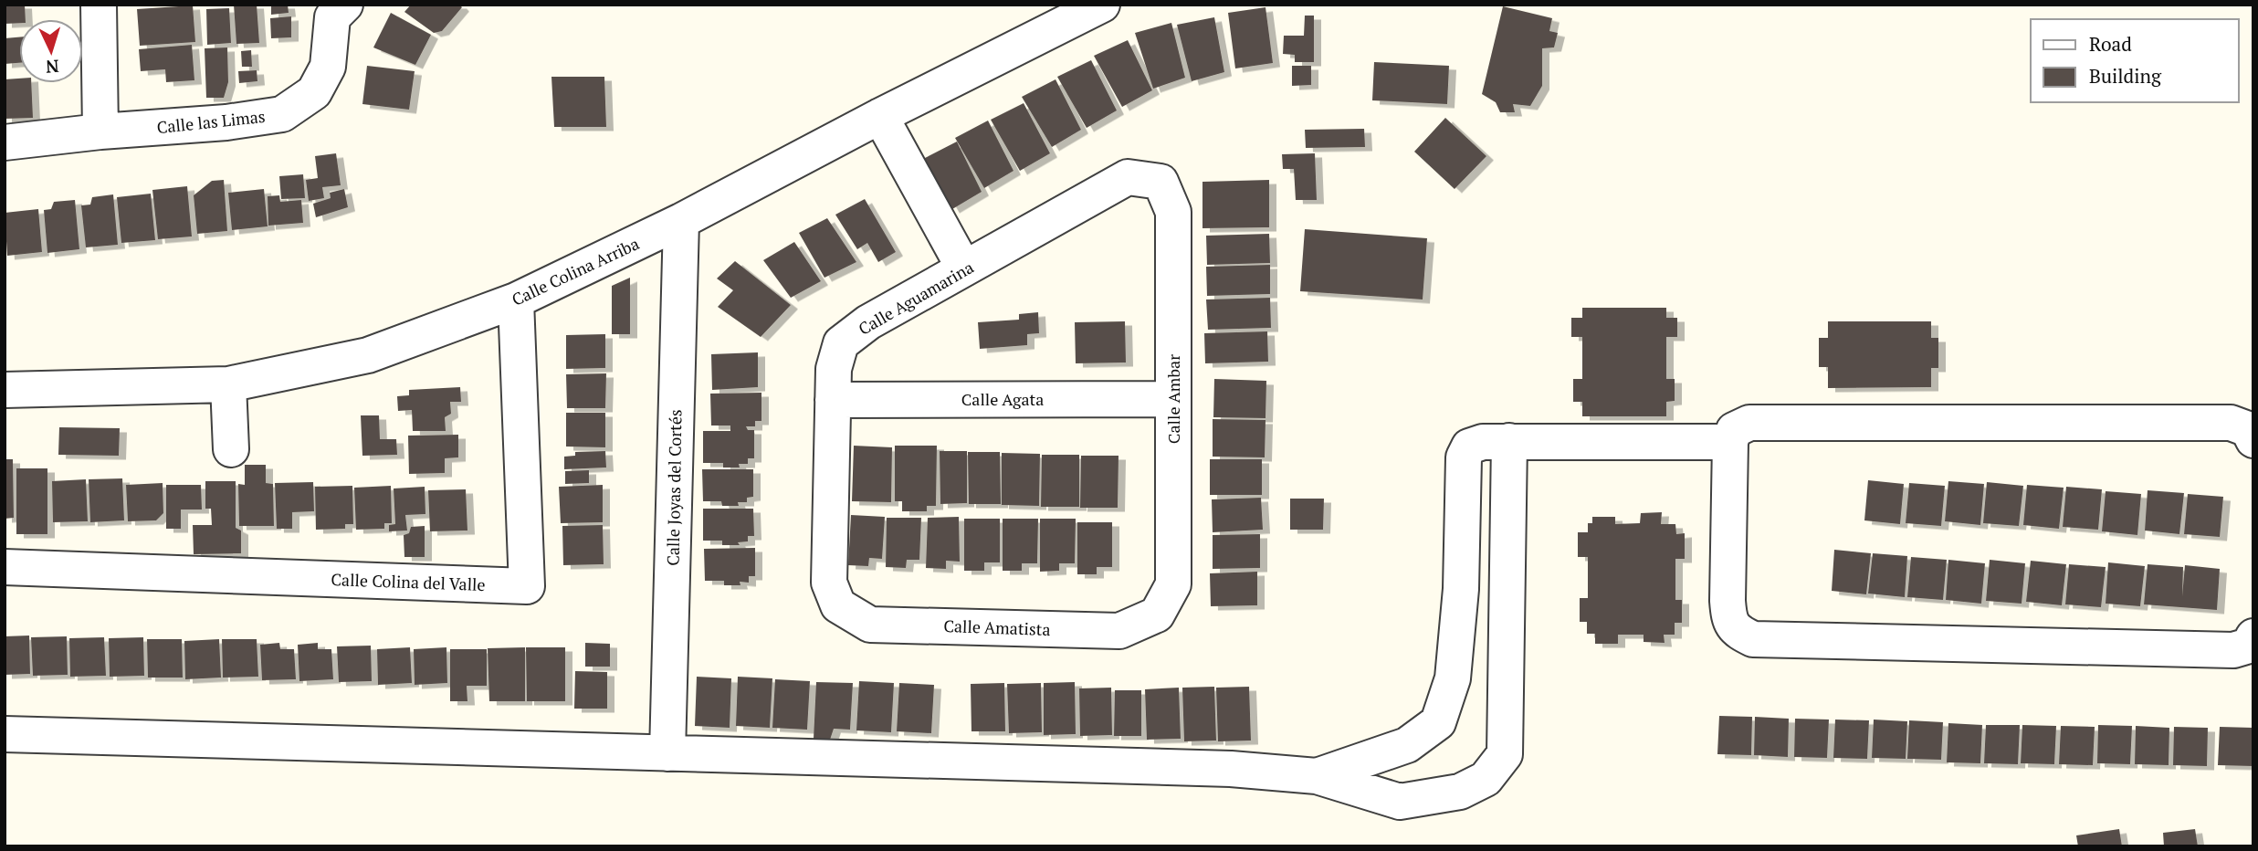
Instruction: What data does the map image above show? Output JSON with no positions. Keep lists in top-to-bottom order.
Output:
{
  "streets": {
    "street": [
      "Calle las Limas",
      "Calle Colina Arriba",
      "Calle Aguamarina",
      "Calle Agata",
      "Calle Ambar",
      "Calle Joyas del Cortés",
      "Calle Colina del Valle",
      "Calle Amatista"
    ]
  },
  "crossings": [
    ["Calle Colina Arriba", "Calle Joyas del Cortés"],
    ["Calle Colina Arriba", "Calle Colina del Valle"],
    ["Calle Aguamarina", "Calle Agata"],
    ["Calle Aguamarina", "Calle Ambar"],
    ["Calle Aguamarina", "Calle Amatista"],
    ["Calle Agata", "Calle Ambar"],
    ["Calle Ambar", "Calle Amatista"]
  ],
  "legend": ["Road", "Building"],
  "north": "bottom"
}
